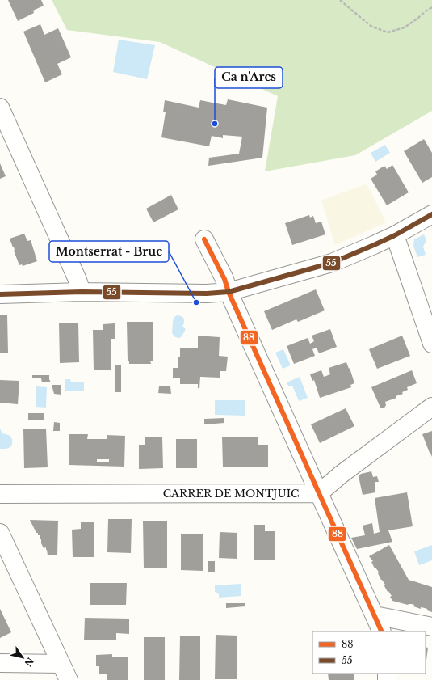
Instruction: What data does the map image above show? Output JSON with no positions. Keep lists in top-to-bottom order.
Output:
{
  "streets": {
    "street": ["CARRER DE MONTJUÏC"]
  },
  "places": ["Ca n'Arcs", "Montserrat - Bruc"],
  "lines": ["transit line 55", "transit line 88"],
  "legend": ["88", "55"],
  "north": "bottom right"
}
